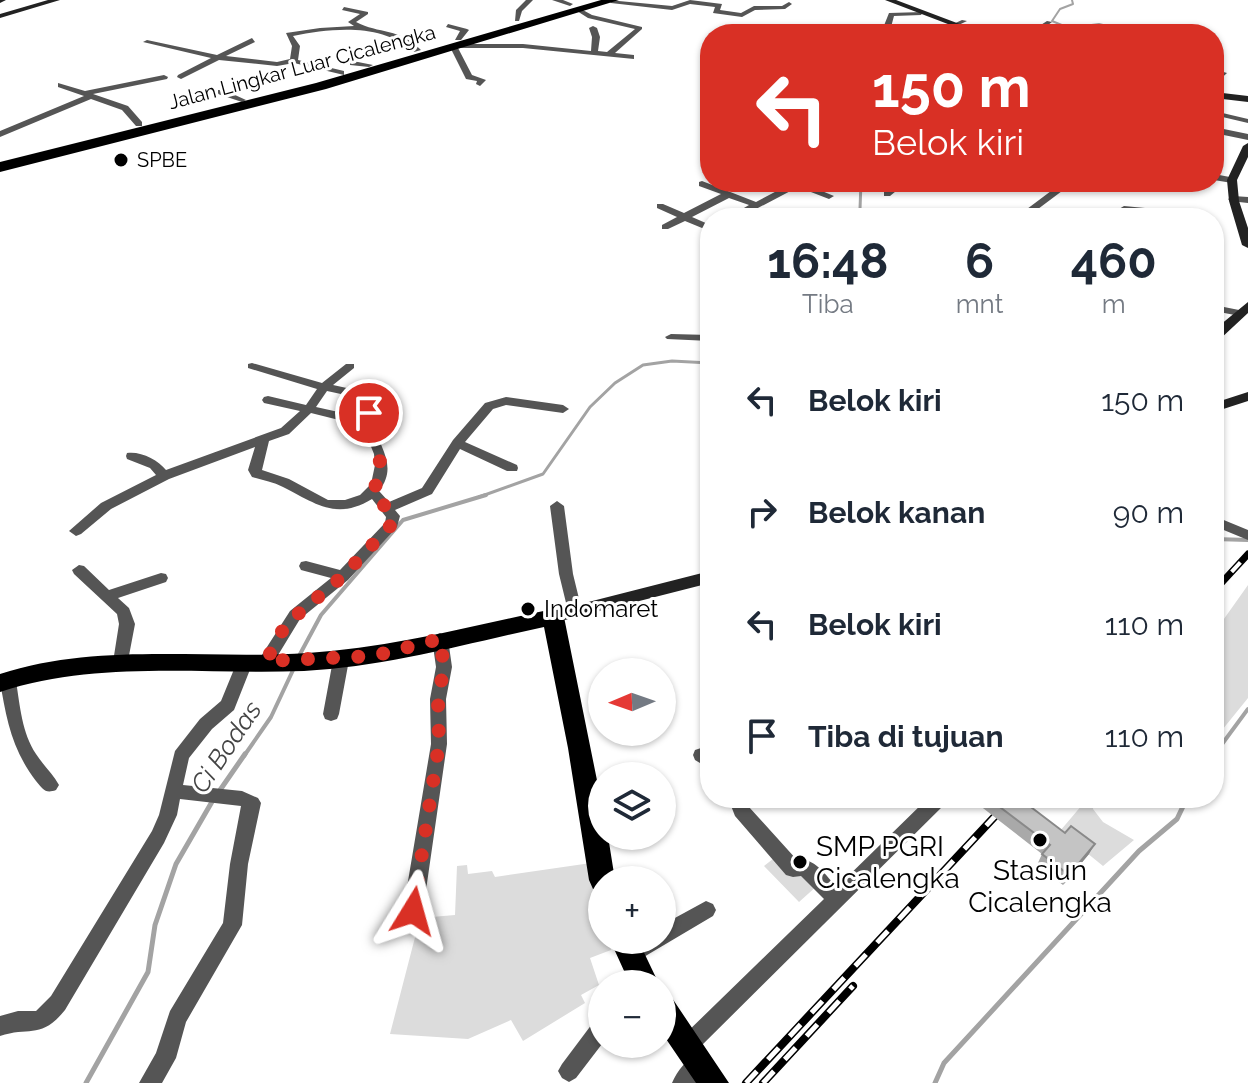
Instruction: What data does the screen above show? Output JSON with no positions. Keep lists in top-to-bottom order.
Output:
{
  "streets": {
    "highway": ["Jalan Lingkar Luar Cicalengka"]
  },
  "water": ["Ci Bodas"],
  "places": [
    "SPBE",
    "Indomaret",
    "Stasiun Cicalengka",
    "SMP PGRI Cicalengka"
  ],
  "north": "left",
  "page": {
    "turn": ["150 m", "Belok kiri"],
    "eta": [
      "16:48",
      "Tiba",
      "6",
      "mnt",
      "460",
      "m"
    ],
    "list": [
      {
        "name": "Belok kiri",
        "value": "150 m"
      },
      {
        "name": "Belok kanan",
        "value": "90 m"
      },
      {
        "name": "Belok kiri",
        "value": "110 m"
      },
      {
        "name": "Tiba di tujuan",
        "value": "110 m"
      }
    ],
    "map_buttons": ["+", "−"]
  }
}
